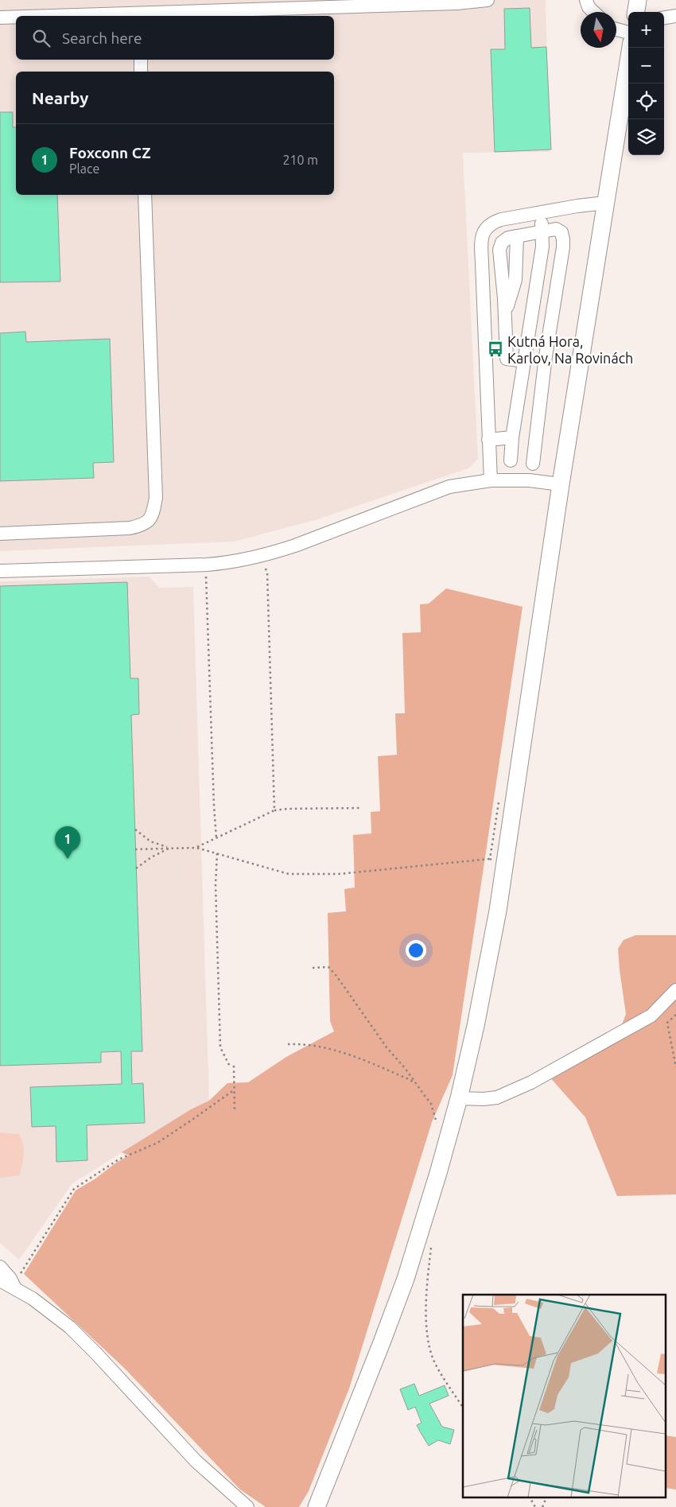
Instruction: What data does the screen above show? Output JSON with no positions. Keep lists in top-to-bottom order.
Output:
{
  "places": {
    "bus stop": ["Kutná Hora, Karlov, Na Rovinách"]
  },
  "north": "bottom",
  "page": {
    "map_buttons": ["+", "−"],
    "search": "Search here",
    "heading": "Nearby",
    "list": [
      {
        "mark": "1",
        "name": "Foxconn CZ",
        "note": "Place",
        "value": "210 m"
      }
    ],
    "pins": "1"
  }
}
